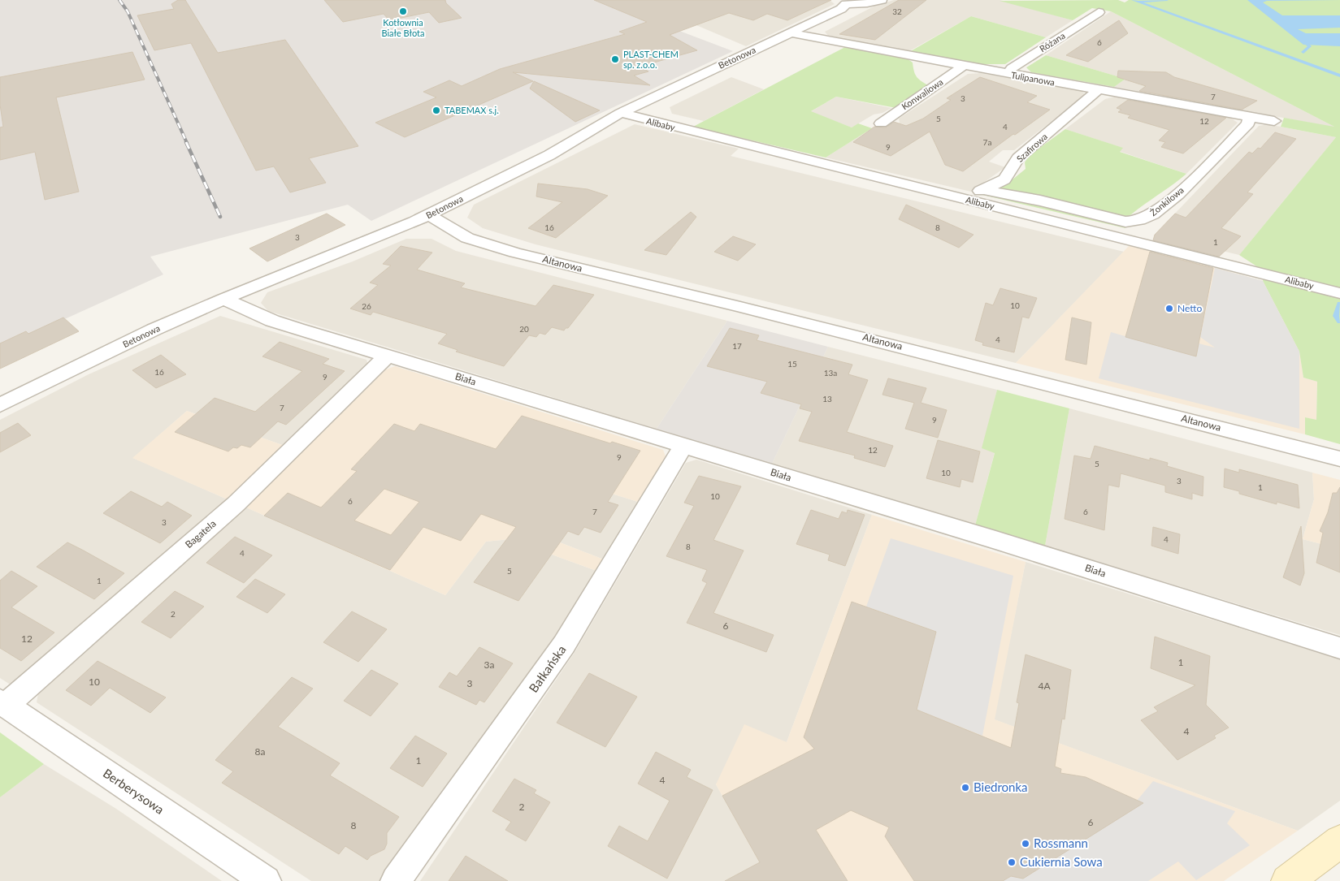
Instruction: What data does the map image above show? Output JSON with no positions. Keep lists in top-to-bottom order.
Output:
{
  "streets": {
    "street": [
      "Różana",
      "Betonowa",
      "Tulipanowa",
      "Konwaliowa",
      "Alibaby",
      "Szafirowa",
      "Żonkilowa",
      "Altanowa",
      "Biała",
      "Bagatela",
      "Bałkańska",
      "Berberysowa"
    ]
  },
  "crossings": [
    ["Różana", "Tulipanowa"],
    ["Betonowa", "Tulipanowa"],
    ["Betonowa", "Alibaby"],
    ["Betonowa", "Altanowa"],
    ["Betonowa", "Biała"],
    ["Tulipanowa", "Konwaliowa"],
    ["Tulipanowa", "Szafirowa"],
    ["Tulipanowa", "Żonkilowa"],
    ["Alibaby", "Szafirowa"],
    ["Szafirowa", "Żonkilowa"],
    ["Biała", "Bagatela"],
    ["Biała", "Bałkańska"],
    ["Bagatela", "Berberysowa"]
  ],
  "places": [
    "Kotłownia Białe Błota",
    "PLAST-CHEM sp. z.o.o.",
    "TABEMAX s.j.",
    "Netto",
    "Biedronka",
    "Rossmann",
    "Cukiernia Sowa"
  ],
  "house_numbers": [
    "32",
    "6",
    "7",
    "3",
    "5",
    "12",
    "4",
    "7a",
    "9",
    "16",
    "8",
    "3",
    "1",
    "10",
    "26",
    "20",
    "4",
    "17",
    "15",
    "16",
    "13a",
    "9",
    "13",
    "7",
    "9",
    "12",
    "9",
    "5",
    "10",
    "3",
    "1",
    "10",
    "6",
    "7",
    "6",
    "3",
    "4",
    "8",
    "4",
    "5",
    "1",
    "2",
    "6",
    "12",
    "1",
    "3a",
    "10",
    "3",
    "4A",
    "4",
    "8a",
    "1",
    "4",
    "2",
    "6",
    "8"
  ]
}
